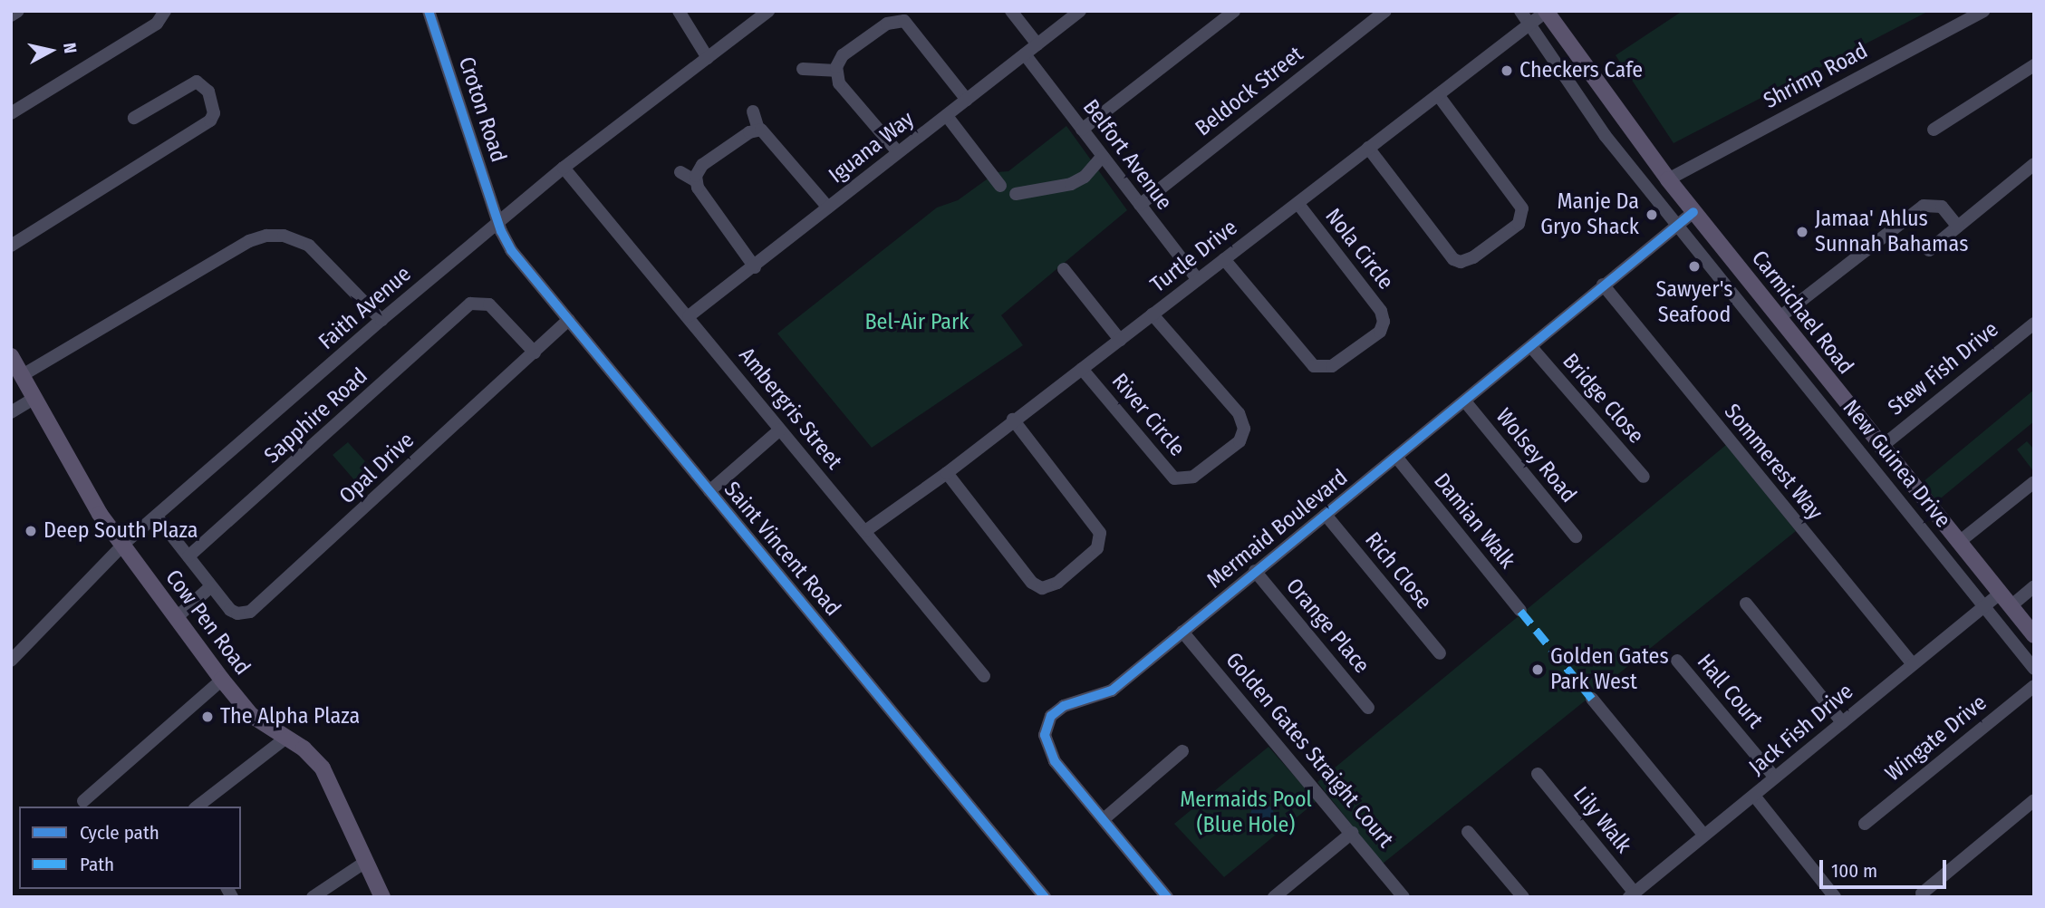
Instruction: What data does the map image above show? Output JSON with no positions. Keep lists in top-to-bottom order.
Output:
{
  "streets": {
    "main road": ["Carmichael Road", "Cow Pen Road"],
    "street": [
      "Shrimp Road",
      "Beldock Street",
      "Croton Road",
      "Iguana Way",
      "Belfort Avenue",
      "Nola Circle",
      "Turtle Drive",
      "Faith Avenue",
      "Stew Fish Drive",
      "Bridge Close",
      "Ambergris Street",
      "River Circle",
      "Sapphire Road",
      "Wolsey Road",
      "Sommerest Way",
      "New Guinea Drive",
      "Opal Drive",
      "Damian Walk",
      "Mermaid Boulevard",
      "Saint Vincent Road",
      "Rich Close",
      "Orange Place",
      "Hall Court",
      "Jack Fish Drive",
      "Wingate Drive",
      "Golden Gates Straight Court",
      "Lily Walk"
    ]
  },
  "crossings": [
    ["Shrimp Road", "Carmichael Road"],
    ["Beldock Street", "Belfort Avenue"],
    ["Croton Road", "Faith Avenue"],
    ["Croton Road", "Saint Vincent Road"],
    ["Iguana Way", "Belfort Avenue"],
    ["Iguana Way", "Ambergris Street"],
    ["Belfort Avenue", "Turtle Drive"],
    ["Nola Circle", "Turtle Drive"],
    ["Turtle Drive", "Carmichael Road"],
    ["Turtle Drive", "Ambergris Street"],
    ["Turtle Drive", "River Circle"],
    ["Turtle Drive", "New Guinea Drive"],
    ["Faith Avenue", "Ambergris Street"],
    ["Faith Avenue", "Saint Vincent Road"],
    ["Faith Avenue", "Cow Pen Road"],
    ["Carmichael Road", "Stew Fish Drive"],
    ["Carmichael Road", "Mermaid Boulevard"],
    ["Carmichael Road", "Jack Fish Drive"],
    ["Bridge Close", "Mermaid Boulevard"],
    ["Sapphire Road", "Opal Drive"],
    ["Wolsey Road", "Mermaid Boulevard"],
    ["Sommerest Way", "Mermaid Boulevard"],
    ["Sommerest Way", "Jack Fish Drive"],
    ["New Guinea Drive", "Mermaid Boulevard"],
    ["New Guinea Drive", "Jack Fish Drive"],
    ["Opal Drive", "Saint Vincent Road"],
    ["Damian Walk", "Mermaid Boulevard"],
    ["Mermaid Boulevard", "Rich Close"],
    ["Mermaid Boulevard", "Orange Place"],
    ["Mermaid Boulevard", "Golden Gates Straight Court"],
    ["Hall Court", "Jack Fish Drive"],
    ["Jack Fish Drive", "Lily Walk"]
  ],
  "parks": ["Bel-Air Park", "Mermaids Pool (Blue Hole)"],
  "places": [
    "Checkers Cafe",
    "Manje Da Gryo Shack",
    "Jamaa' Ahlus Sunnah Bahamas",
    "Sawyer's Seafood",
    "Deep South Plaza",
    "Golden Gates Park West",
    "The Alpha Plaza"
  ],
  "legend": ["Cycle path", "Path"],
  "scale_bar": "100 m",
  "north": "right"
}
